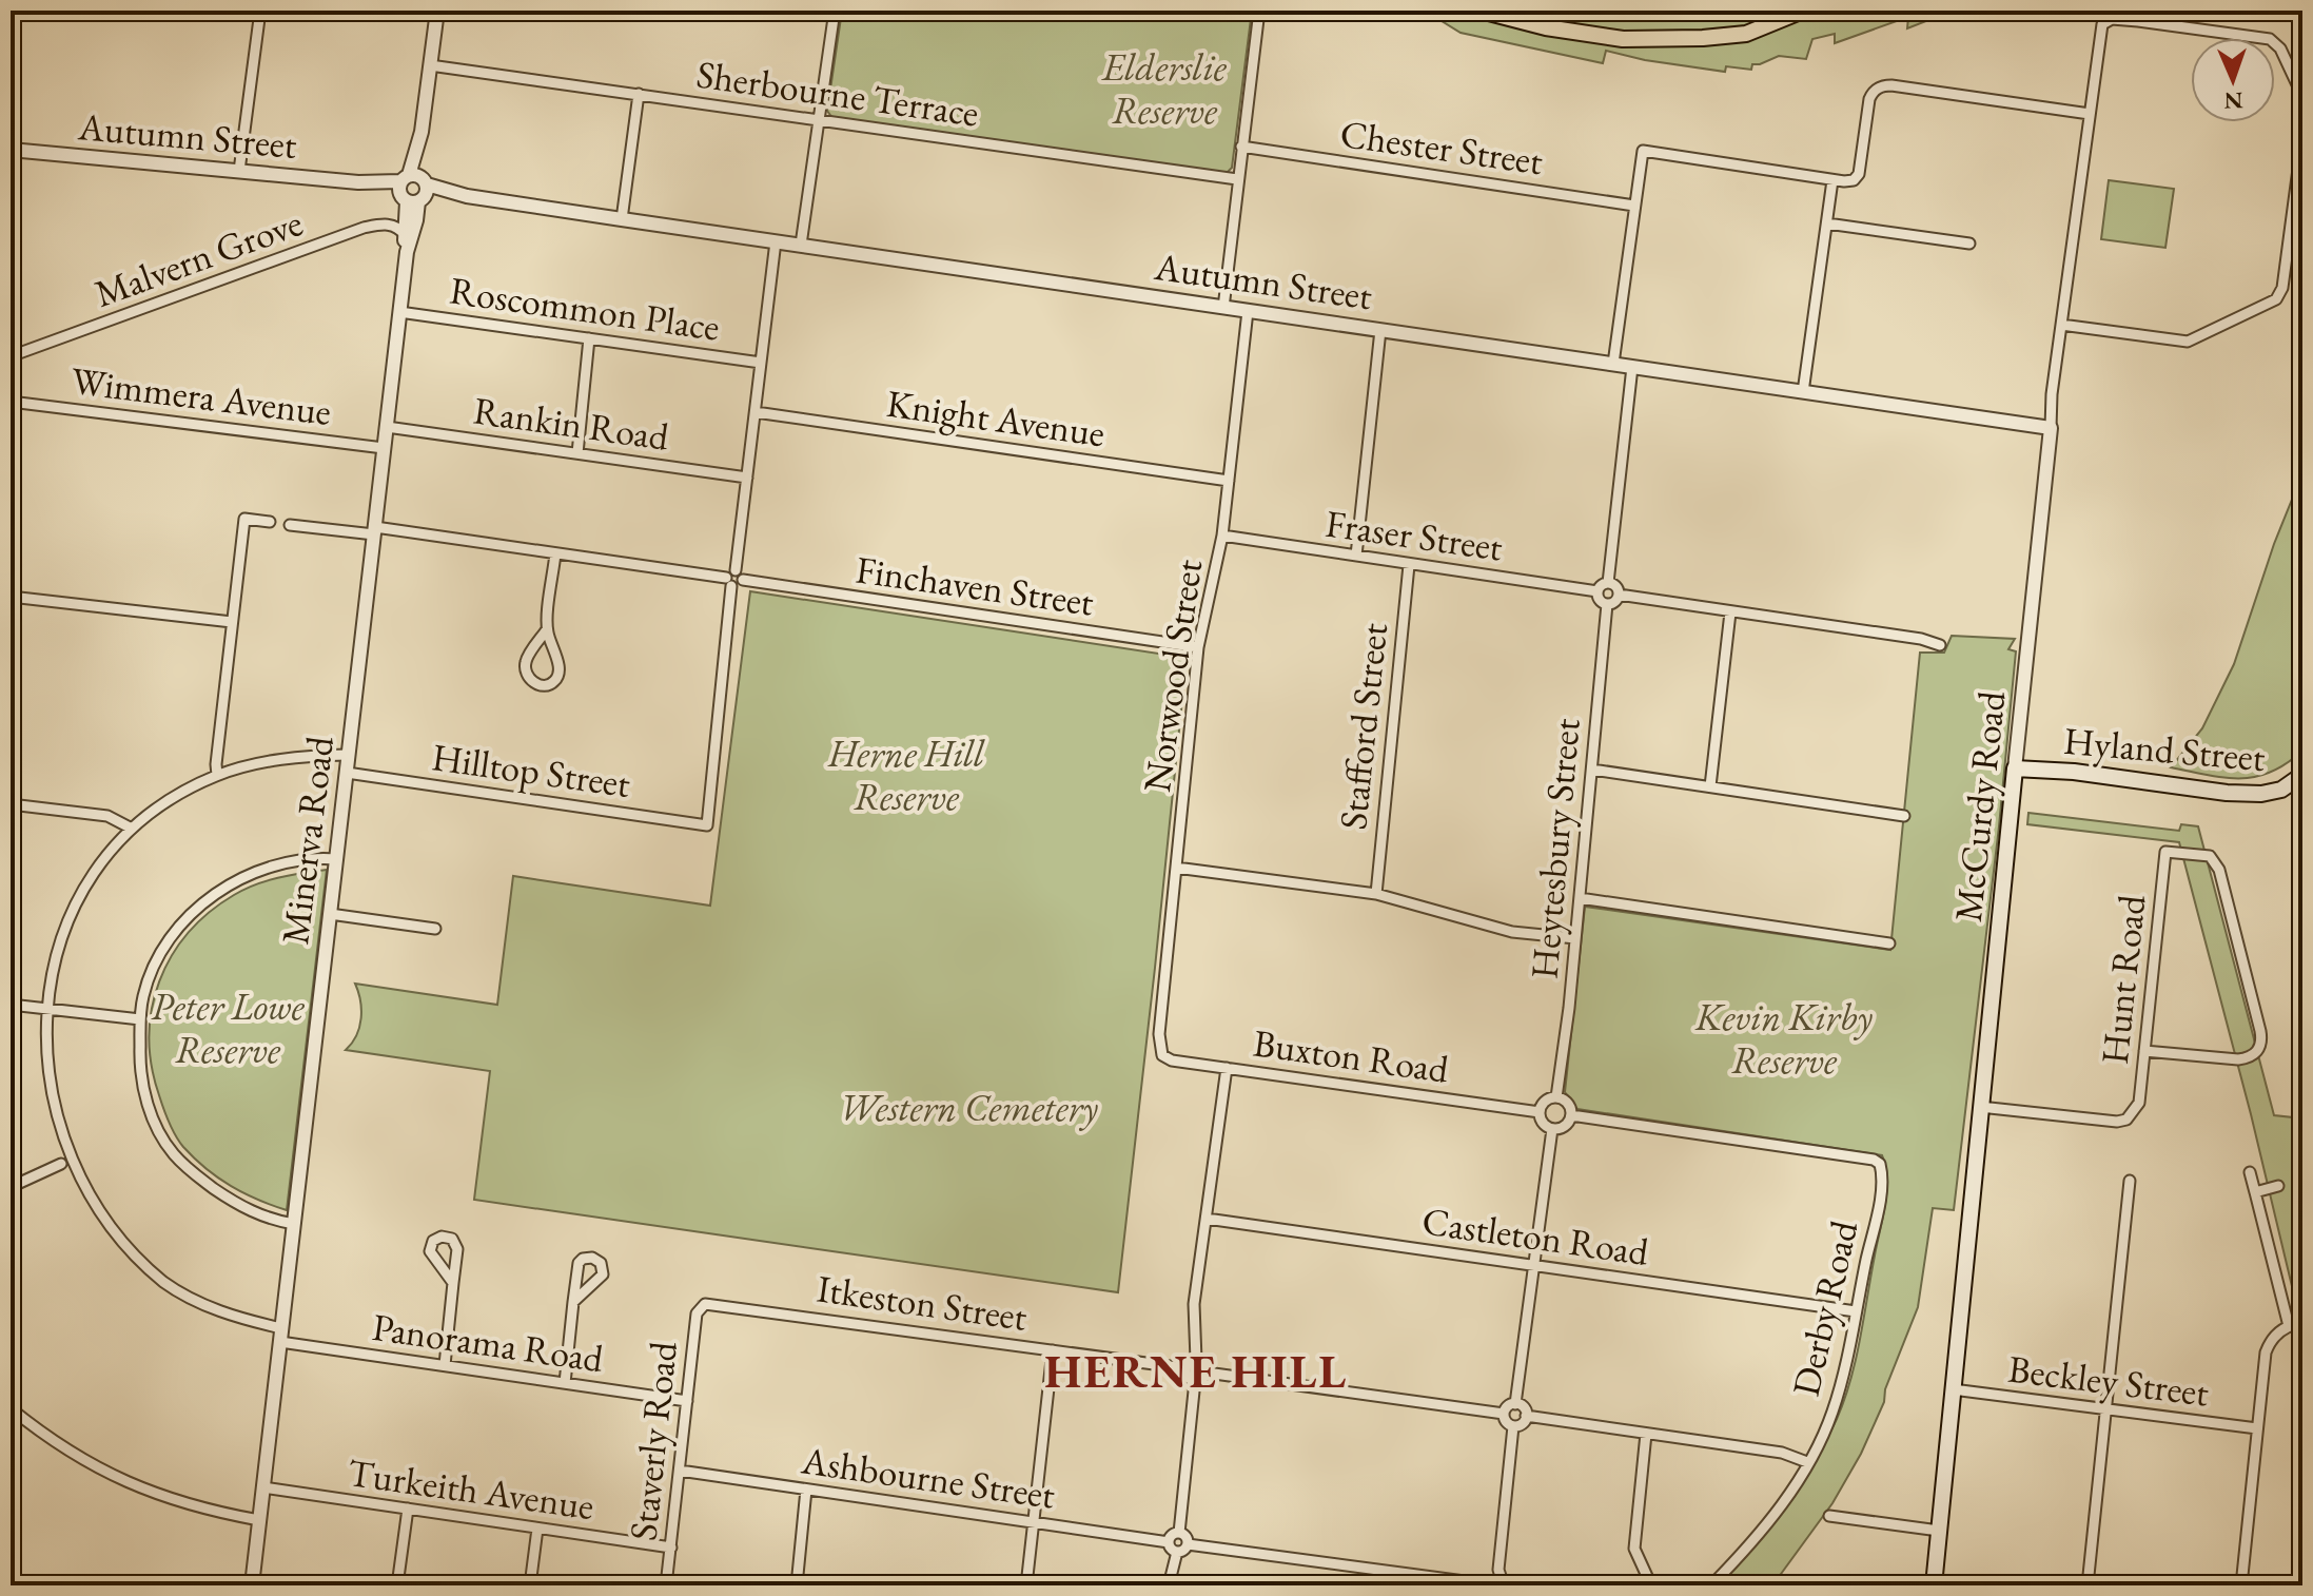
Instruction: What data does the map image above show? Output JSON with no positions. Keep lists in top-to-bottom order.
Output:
{
  "streets": {
    "main road": ["Hyland Street", "McCurdy Road"],
    "street": [
      "Sherbourne Terrace",
      "Autumn Street",
      "Chester Street",
      "Malvern Grove",
      "Roscommon Place",
      "Wimmera Avenue",
      "Knight Avenue",
      "Rankin Road",
      "Fraser Street",
      "Finchaven Street",
      "Norwood Street",
      "Stafford Street",
      "Hilltop Street",
      "Minerva Road",
      "Heytesbury Street",
      "Hunt Road",
      "Buxton Road",
      "Castleton Road",
      "Itkeston Street",
      "Derby Road",
      "Panorama Road",
      "Beckley Street",
      "Staverly Road",
      "Ashbourne Street",
      "Turkeith Avenue"
    ]
  },
  "crossings": [
    ["Sherbourne Terrace", "Minerva Road"],
    ["Autumn Street", "Norwood Street"],
    ["Autumn Street", "McCurdy Road"],
    ["Autumn Street", "Minerva Road"],
    ["Malvern Grove", "Minerva Road"],
    ["Roscommon Place", "Minerva Road"],
    ["Wimmera Avenue", "Minerva Road"],
    ["Knight Avenue", "Norwood Street"],
    ["Rankin Road", "Minerva Road"],
    ["Fraser Street", "Norwood Street"],
    ["Fraser Street", "Stafford Street"],
    ["Fraser Street", "Heytesbury Street"],
    ["Finchaven Street", "Norwood Street"],
    ["Finchaven Street", "Hilltop Street"],
    ["Norwood Street", "Buxton Road"],
    ["Hyland Street", "McCurdy Road"],
    ["Hilltop Street", "Minerva Road"],
    ["McCurdy Road", "Hunt Road"],
    ["McCurdy Road", "Beckley Street"],
    ["Minerva Road", "Panorama Road"],
    ["Minerva Road", "Turkeith Avenue"],
    ["Heytesbury Street", "Buxton Road"],
    ["Heytesbury Street", "Derby Road"],
    ["Buxton Road", "Derby Road"],
    ["Castleton Road", "Derby Road"],
    ["Itkeston Street", "Staverly Road"],
    ["Panorama Road", "Staverly Road"],
    ["Staverly Road", "Ashbourne Street"],
    ["Staverly Road", "Turkeith Avenue"]
  ],
  "districts": ["HERNE HILL"],
  "parks": [
    "Elderslie Reserve",
    "Herne Hill Reserve",
    "Peter Lowe Reserve",
    "Kevin Kirby Reserve",
    "Western Cemetery"
  ],
  "north": "bottom"
}
